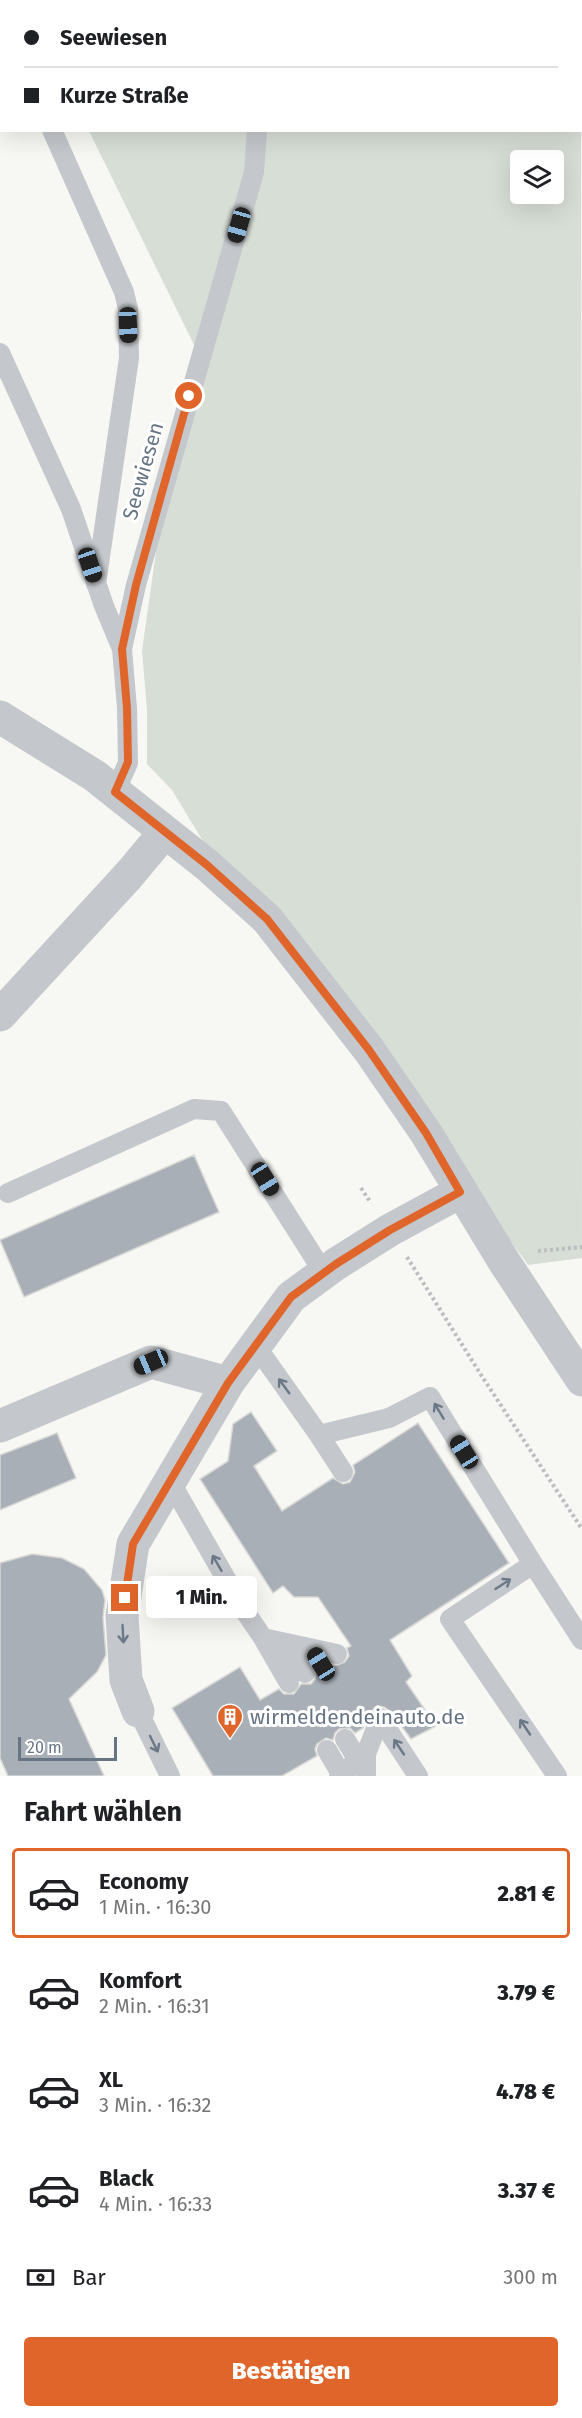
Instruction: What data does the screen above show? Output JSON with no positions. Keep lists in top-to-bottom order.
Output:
{
  "streets": {
    "lane": ["Seewiesen"]
  },
  "places": {
    "building": ["wirmeldendeinauto.de"]
  },
  "scale_bar": "20 m",
  "page": {
    "banner": ["Seewiesen", "Kurze Straße"],
    "bubble": "1 Min.",
    "scale": "20 m",
    "heading": "Fahrt wählen",
    "list": [
      {
        "name": "Economy",
        "note": "1 Min. · 16:30",
        "value": "2.81 €"
      },
      {
        "name": "Komfort",
        "note": "2 Min. · 16:31",
        "value": "3.79 €"
      },
      {
        "name": "XL",
        "note": "3 Min. · 16:32",
        "value": "4.78 €"
      },
      {
        "name": "Black",
        "note": "4 Min. · 16:33",
        "value": "3.37 €"
      }
    ],
    "pay": ["Bar", "300 m"],
    "buttons": "Bestätigen"
  }
}
